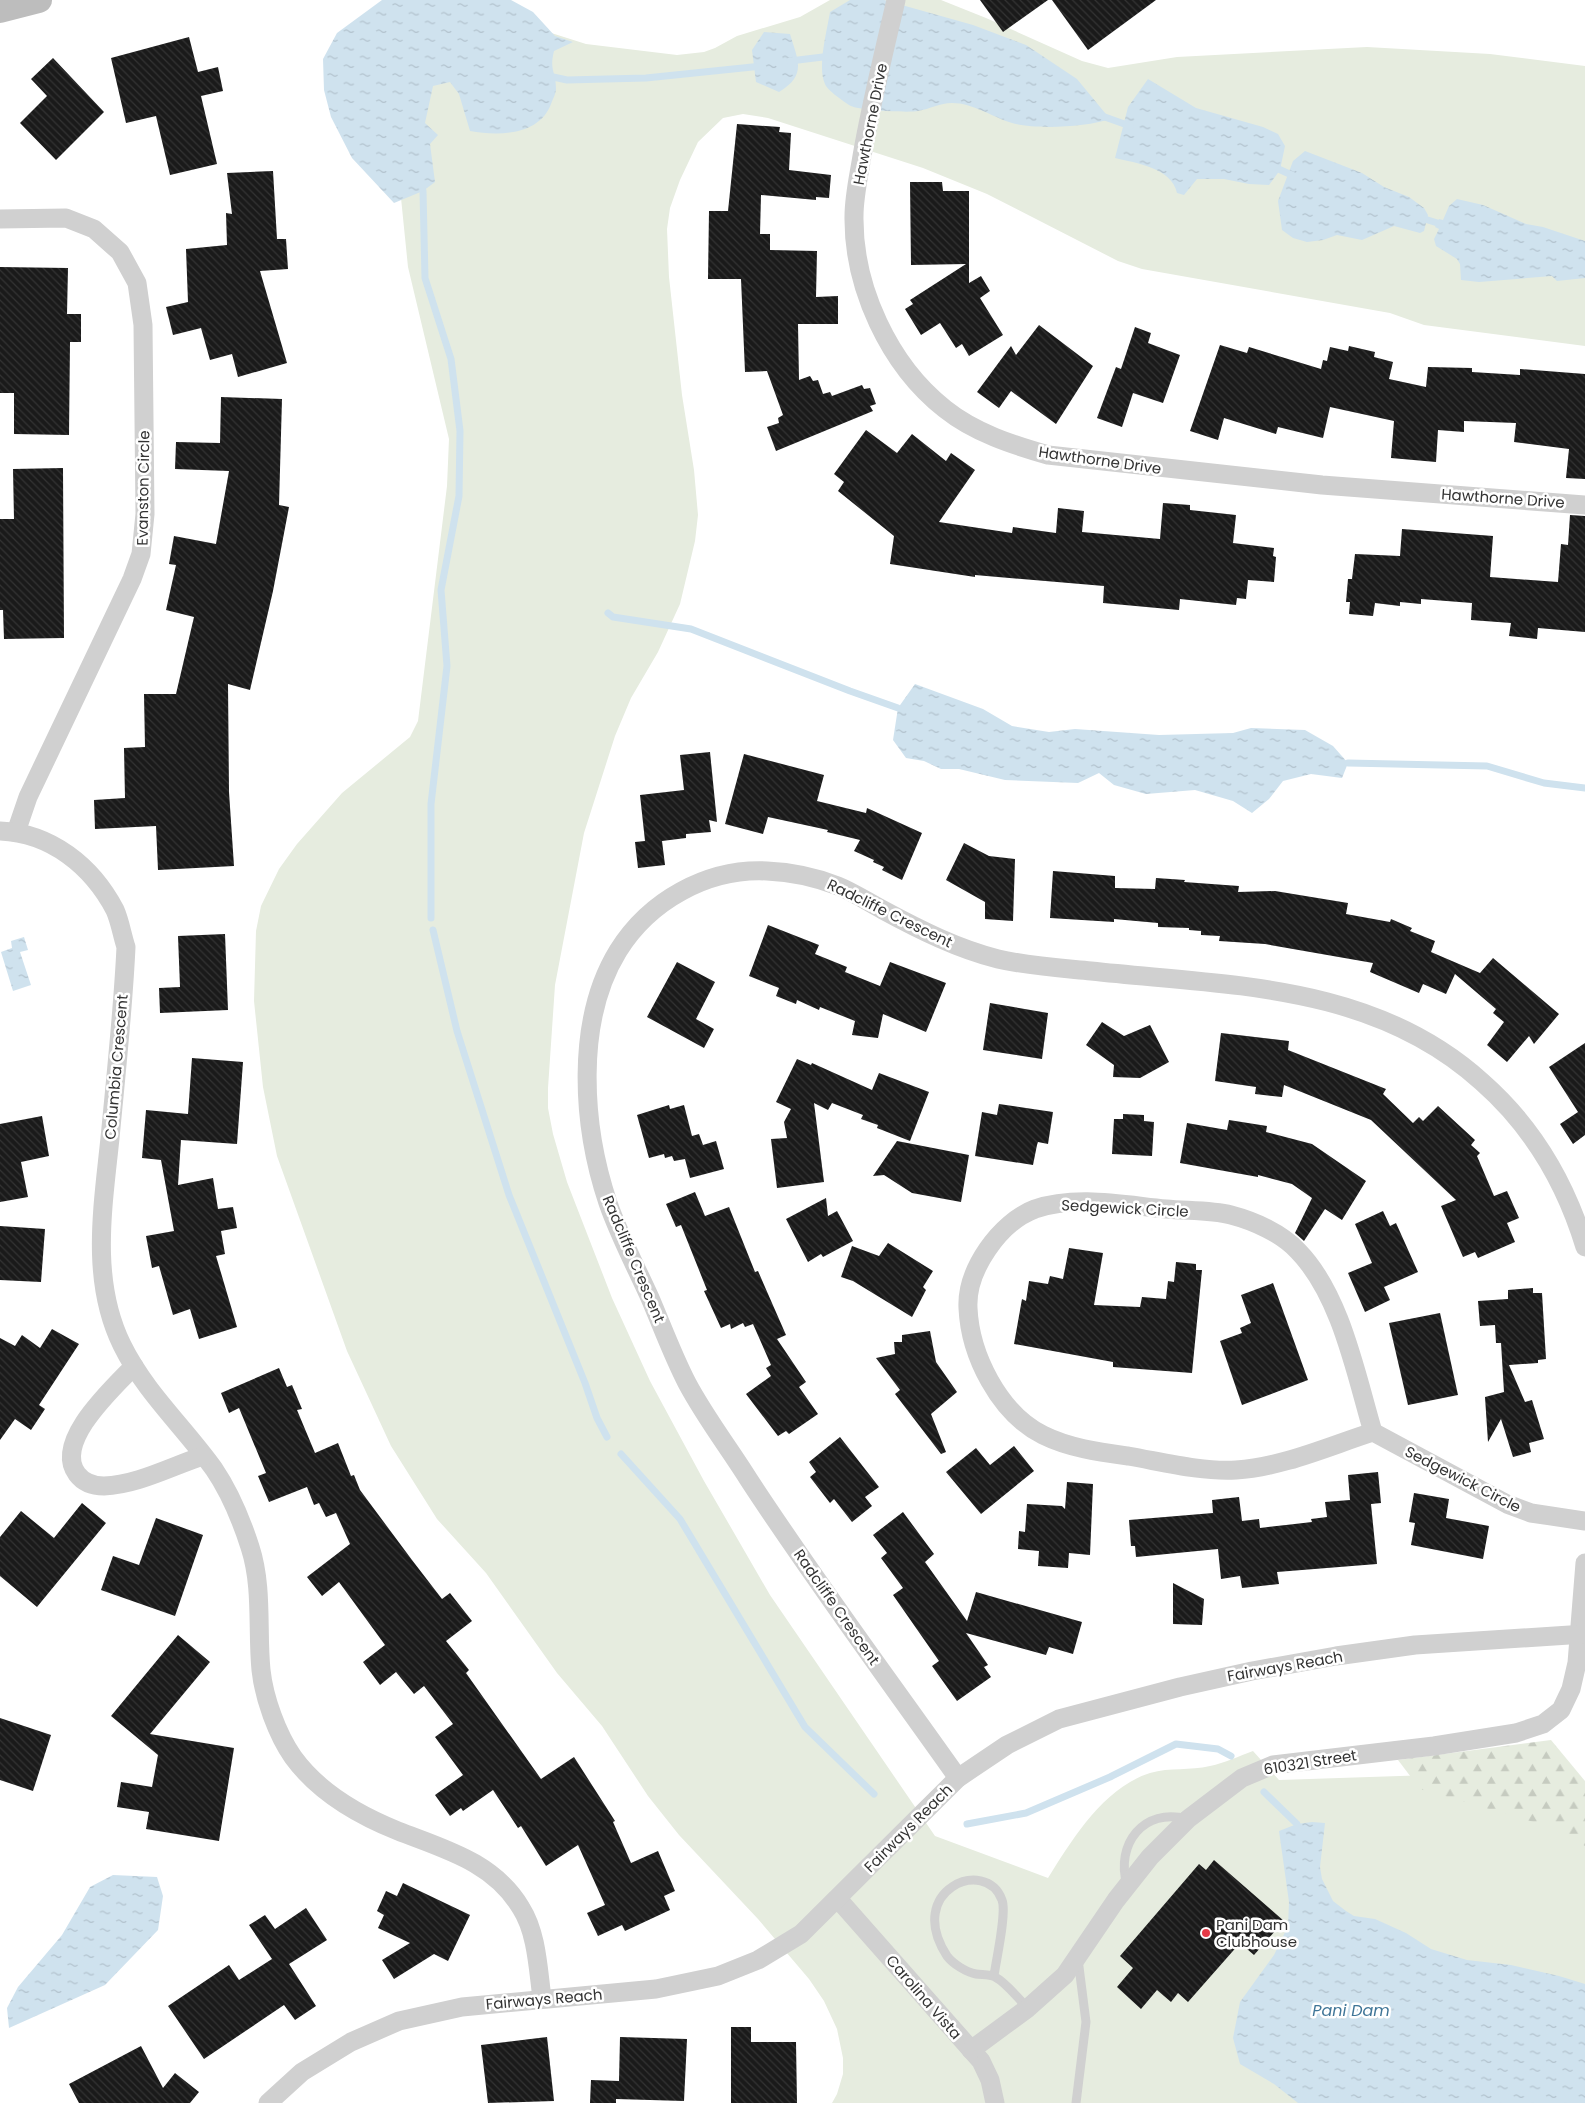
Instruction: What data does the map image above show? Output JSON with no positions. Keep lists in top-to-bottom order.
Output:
{
  "streets": {
    "street": [
      "Hawthorne Drive",
      "Evanston Circle",
      "Radcliffe Crescent",
      "Columbia Crescent",
      "Sedgewick Circle",
      "Fairways Reach",
      "610321 Street",
      "Carolina Vista"
    ]
  },
  "crossings": [
    ["Evanston Circle", "Columbia Crescent"],
    ["Radcliffe Crescent", "Fairways Reach"],
    ["Columbia Crescent", "Fairways Reach"],
    ["Fairways Reach", "610321 Street"],
    ["Fairways Reach", "Carolina Vista"],
    ["610321 Street", "Carolina Vista"]
  ],
  "water": ["Pani Dam"],
  "places": ["Pani Dam Clubhouse"]
}
